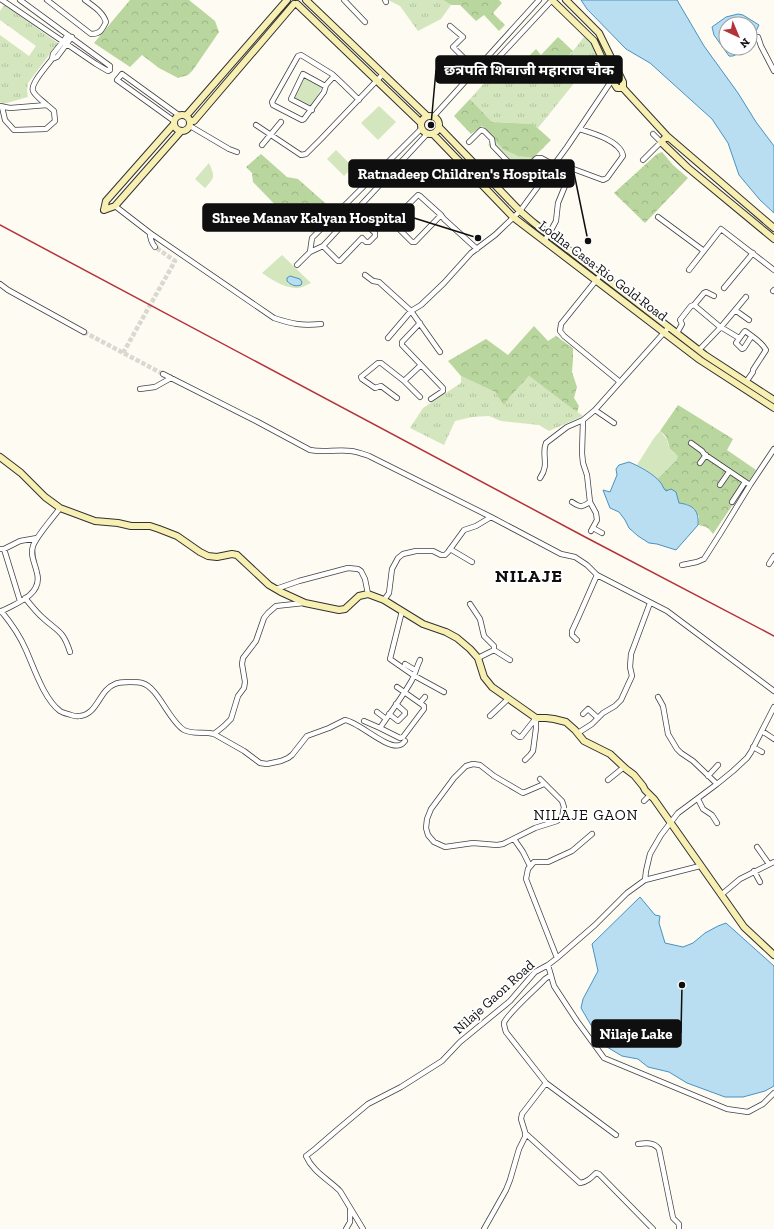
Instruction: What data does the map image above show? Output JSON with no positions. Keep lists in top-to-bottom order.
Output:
{
  "streets": {
    "street": ["Lodha Casa Rio Gold Road", "Nilaje Gaon Road"]
  },
  "districts": ["NILAJE", "NILAJE GAON"],
  "places": [
    "छत्रपति शिवाजी महाराज चौक",
    "Shree Manav Kalyan Hospital",
    "Ratnadeep Children's Hospitals",
    "Nilaje Lake"
  ],
  "north": "bottom right"
}
